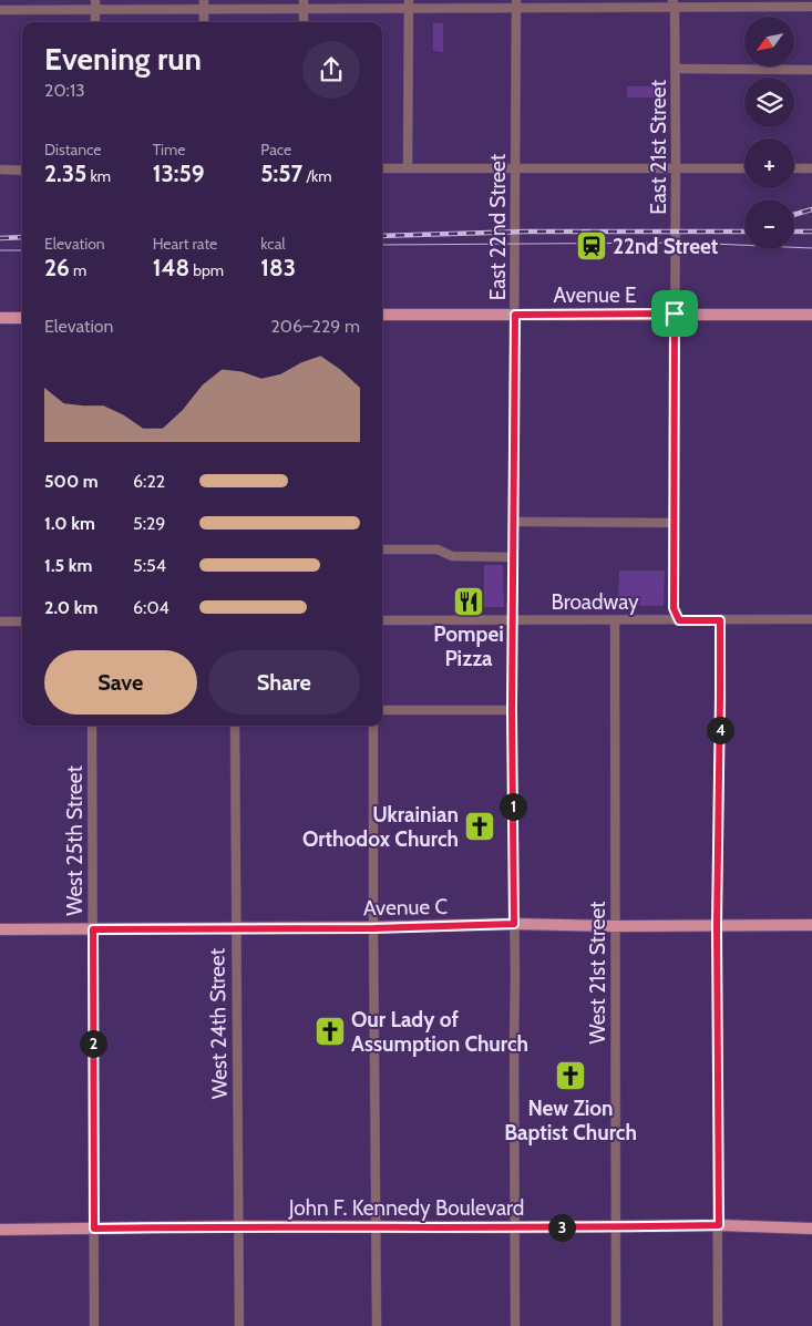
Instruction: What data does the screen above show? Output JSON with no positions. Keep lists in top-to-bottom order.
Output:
{
  "streets": {
    "main road": ["Avenue E", "Avenue C", "John F. Kennedy Boulevard"],
    "street": [
      "East 21st Street",
      "East 22nd Street",
      "Broadway",
      "West 25th Street",
      "West 21st Street",
      "West 24th Street"
    ]
  },
  "crossings": [
    ["East 21st Street", "Avenue E"],
    ["East 21st Street", "Broadway"],
    ["East 22nd Street", "Avenue E"],
    ["East 22nd Street", "Broadway"],
    ["East 22nd Street", "Avenue C"],
    ["East 22nd Street", "John F. Kennedy Boulevard"],
    ["Broadway", "West 21st Street"],
    ["West 25th Street", "Avenue C"],
    ["West 25th Street", "John F. Kennedy Boulevard"],
    ["Avenue C", "West 21st Street"],
    ["Avenue C", "West 24th Street"],
    ["West 21st Street", "John F. Kennedy Boulevard"],
    ["West 24th Street", "John F. Kennedy Boulevard"]
  ],
  "places": {
    "station": ["22nd Street"],
    "restaurant": ["Pompei Pizza"],
    "church": ["Ukrainian Orthodox Church", "Our Lady of Assumption Church", "New Zion Baptist Church"]
  },
  "north": "bottom left",
  "page": {
    "map_buttons": ["+", "−"],
    "heading": ["Evening run", "20:13"],
    "stats": [
      ["Distance", "2.35 km"],
      ["Time", "13:59"],
      ["Pace", "5:57 /km"],
      ["Elevation", "26 m"],
      ["Heart rate", "148 bpm"],
      ["kcal", "183"]
    ],
    "chart": ["Elevation", "206–229 m"],
    "list": [
      {
        "name": "500 m",
        "note": "6:22"
      },
      {
        "name": "1.0 km",
        "note": "5:29"
      },
      {
        "name": "1.5 km",
        "note": "5:54"
      },
      {
        "name": "2.0 km",
        "note": "6:04"
      }
    ],
    "buttons": ["Save", "Share"],
    "pins": [
      "4",
      "1",
      "2",
      "3"
    ]
  }
}
